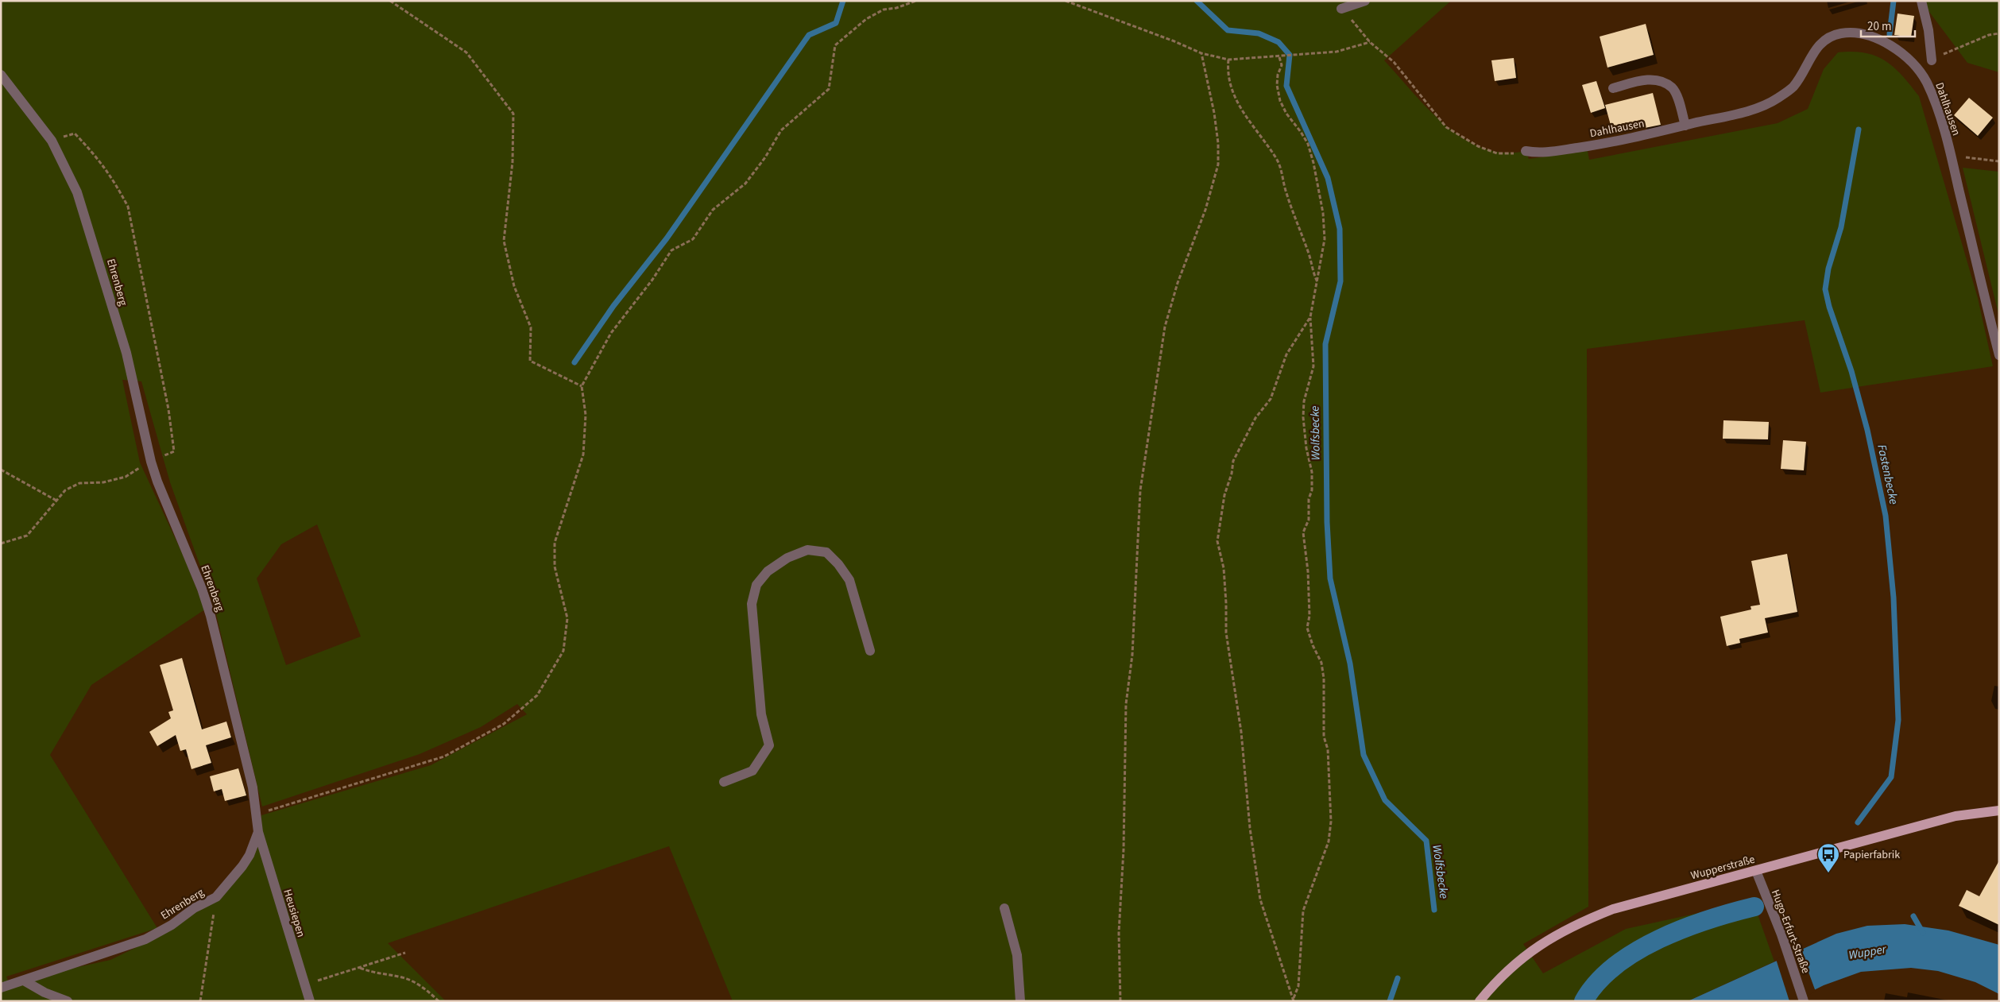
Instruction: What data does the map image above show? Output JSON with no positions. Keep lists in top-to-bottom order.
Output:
{
  "streets": {
    "main road": ["Wupperstraße"],
    "street": [
      "Dahlhausen",
      "Ehrenberg",
      "Heusiepen",
      "Hugo-Erfurt-Straße"
    ]
  },
  "crossings": [
    ["Ehrenberg", "Heusiepen"],
    ["Wupperstraße", "Hugo-Erfurt-Straße"]
  ],
  "water": ["Wolfsbecke", "Fastenbecke", "Wupper"],
  "places": {
    "bus stop": ["Papierfabrik"]
  },
  "scale_bar": "20 m"
}
